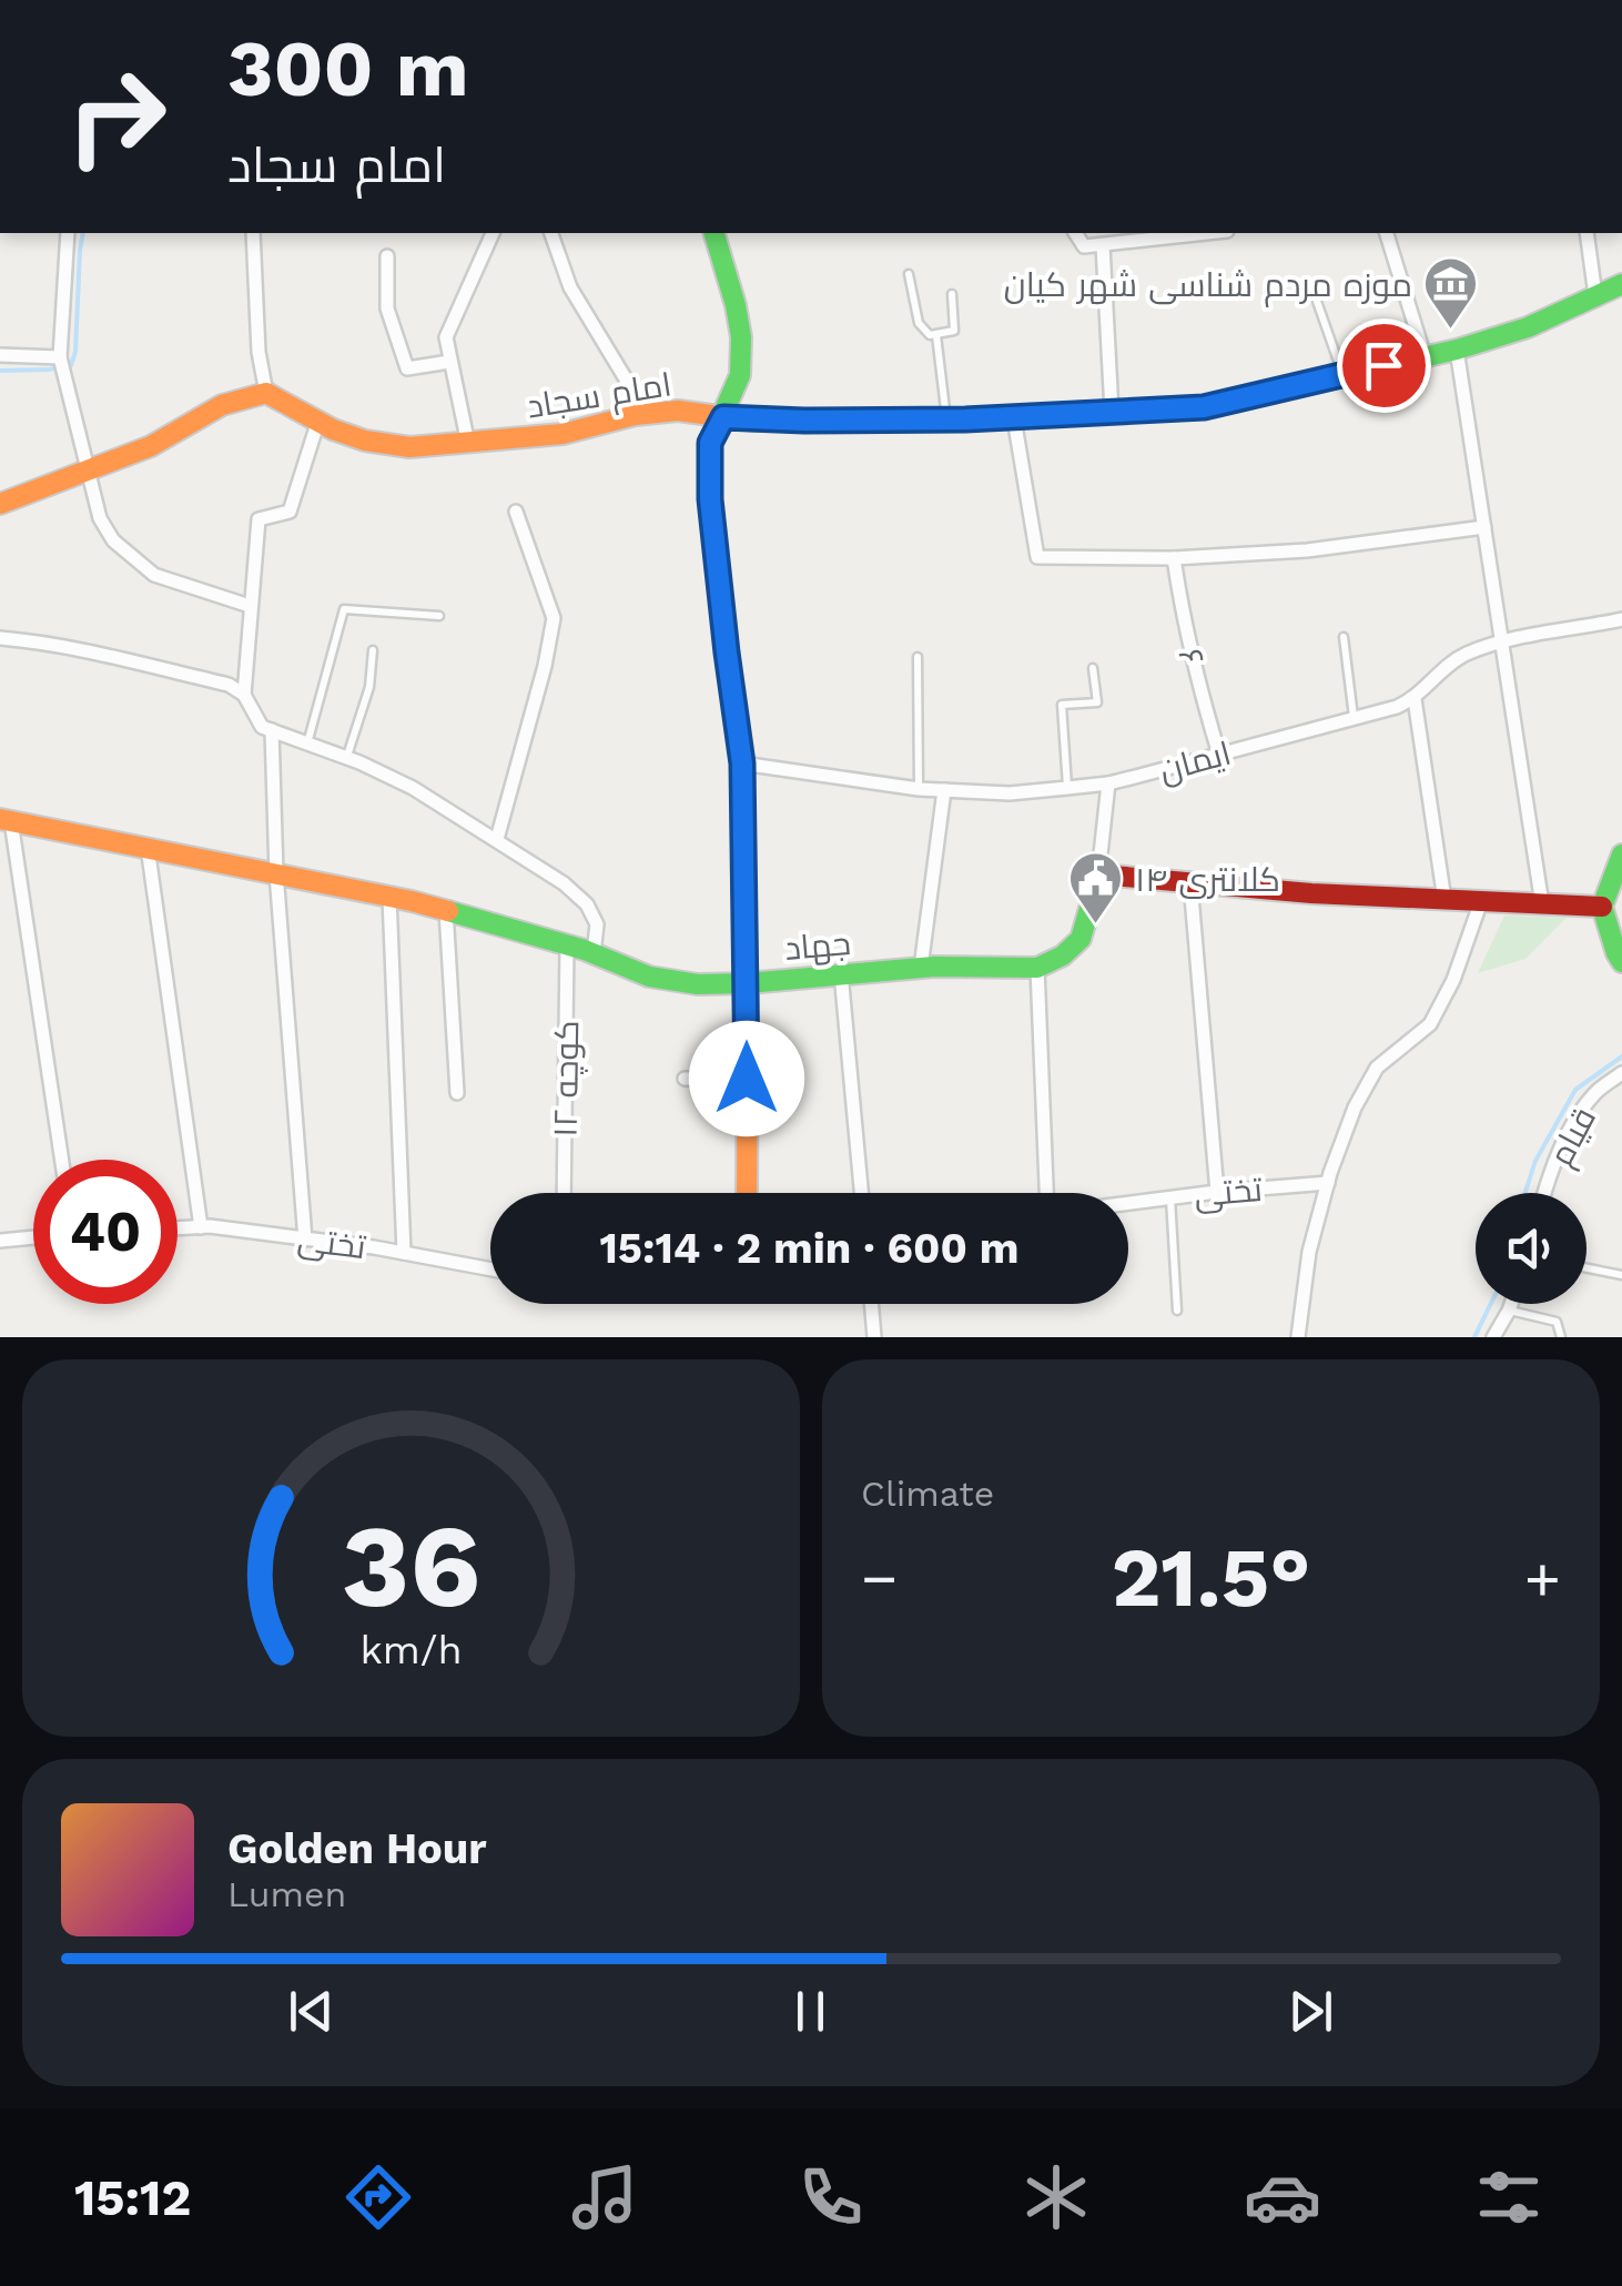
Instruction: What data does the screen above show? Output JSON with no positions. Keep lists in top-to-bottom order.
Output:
{
  "streets": {
    "street": [
      "امام سجاد",
      "۶",
      "ایمان",
      "جهاد",
      "کوچه ۱۲",
      "قیام",
      "تختی"
    ]
  },
  "crossings": [
    ["۶", "ایمان"],
    ["جهاد", "کوچه ۱۲"]
  ],
  "places": {
    "museum": ["موزه مردم شناسی شهر کیان"],
    "public building": ["کلانتری ۱۴"]
  },
  "page": {
    "turn": ["300 m", "امام سجاد"],
    "limit": "40",
    "trip": "15:14 · 2 min · 600 m",
    "tile": "Climate",
    "heat": ["−", "21.5°", "+"],
    "song": ["Golden Hour", "Lumen"],
    "tabs": "15:12",
    "gauge": ["36", "km/h"]
  }
}
